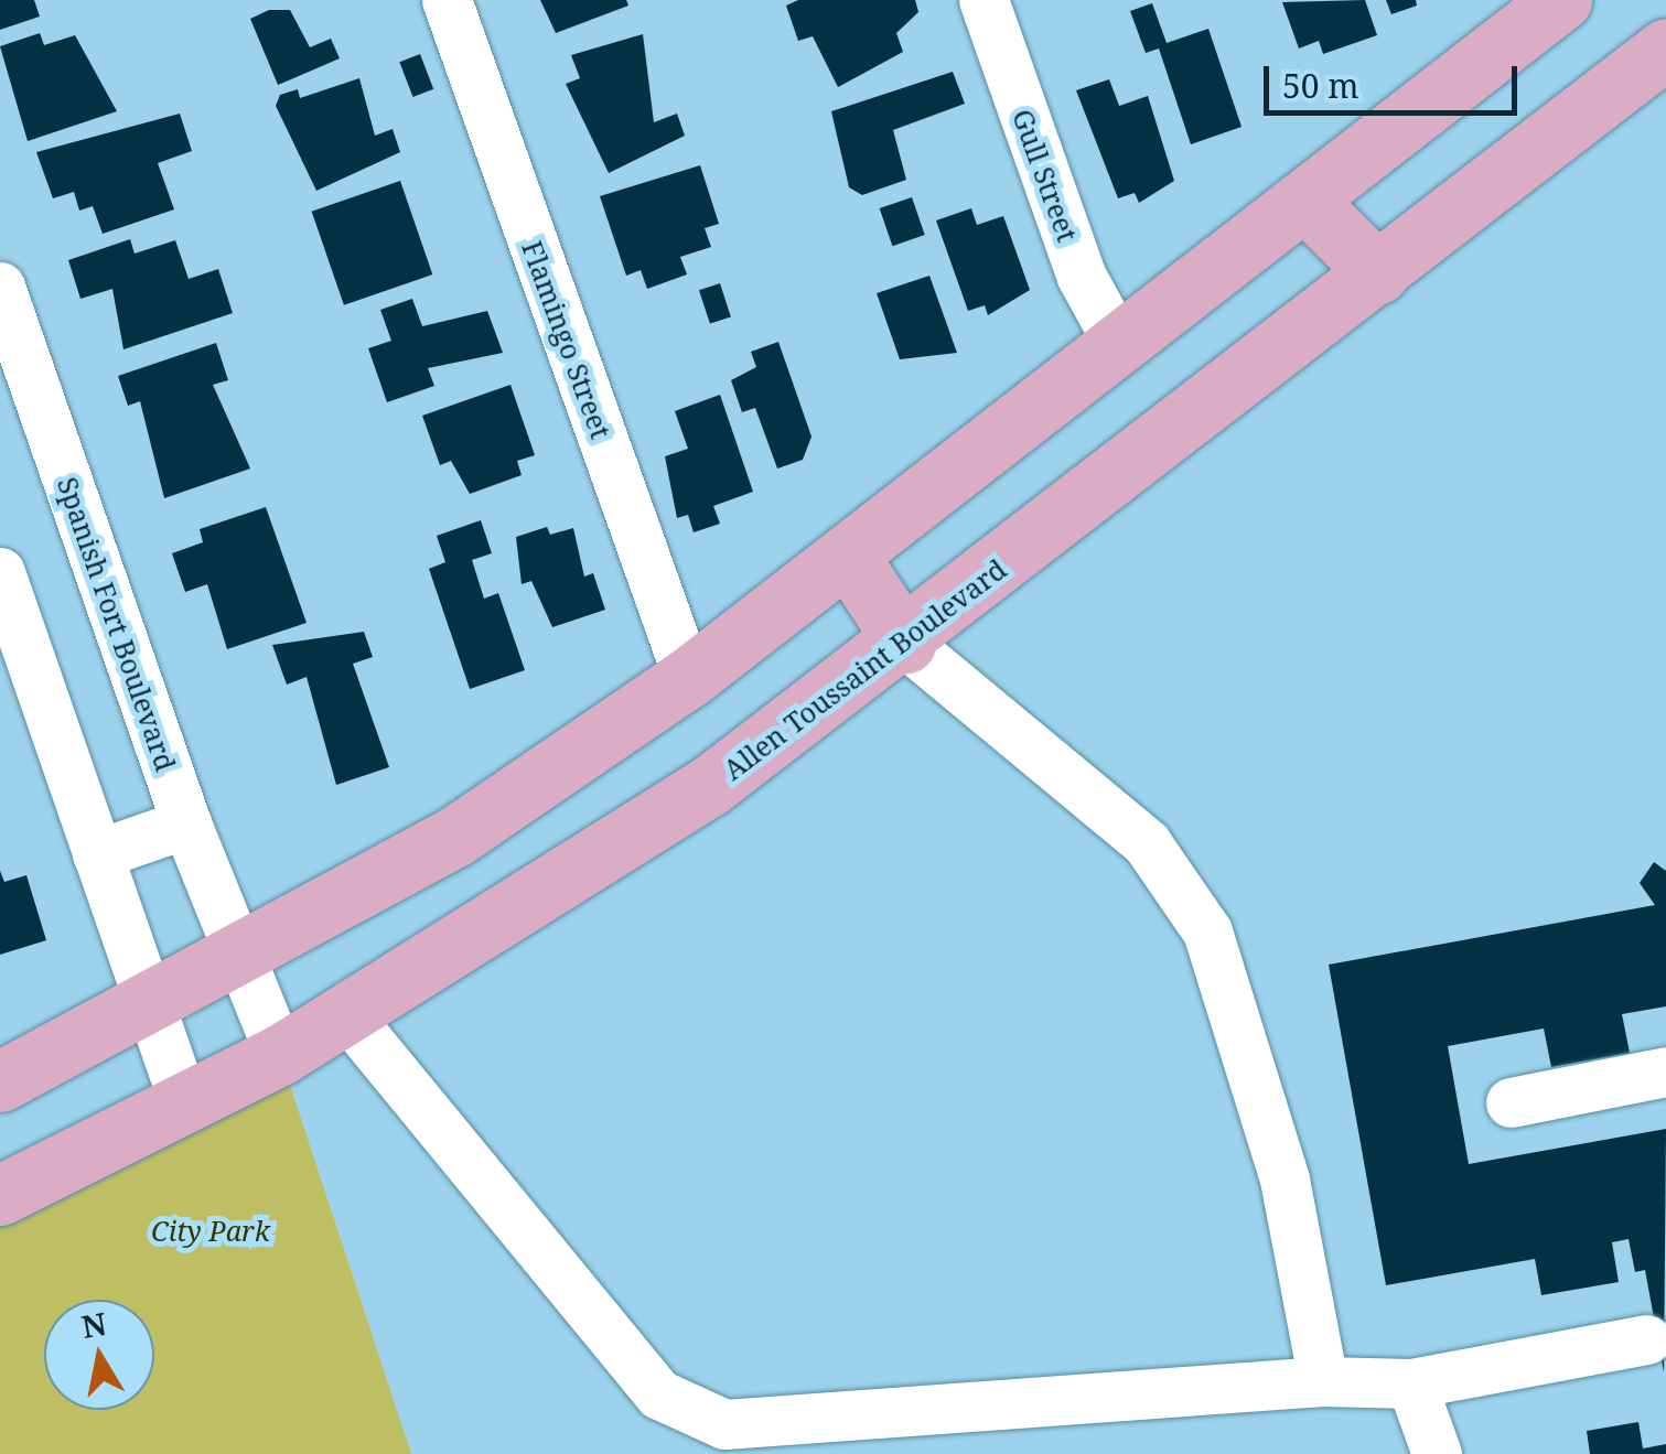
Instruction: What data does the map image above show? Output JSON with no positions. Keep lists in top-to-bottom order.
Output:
{
  "streets": {
    "main road": ["Allen Toussaint Boulevard"],
    "street": ["Gull Street", "Flamingo Street", "Spanish Fort Boulevard"]
  },
  "crossings": [
    ["Spanish Fort Boulevard", "Allen Toussaint Boulevard"]
  ],
  "parks": ["City Park"],
  "scale_bar": "50 m",
  "north": "top"
}
